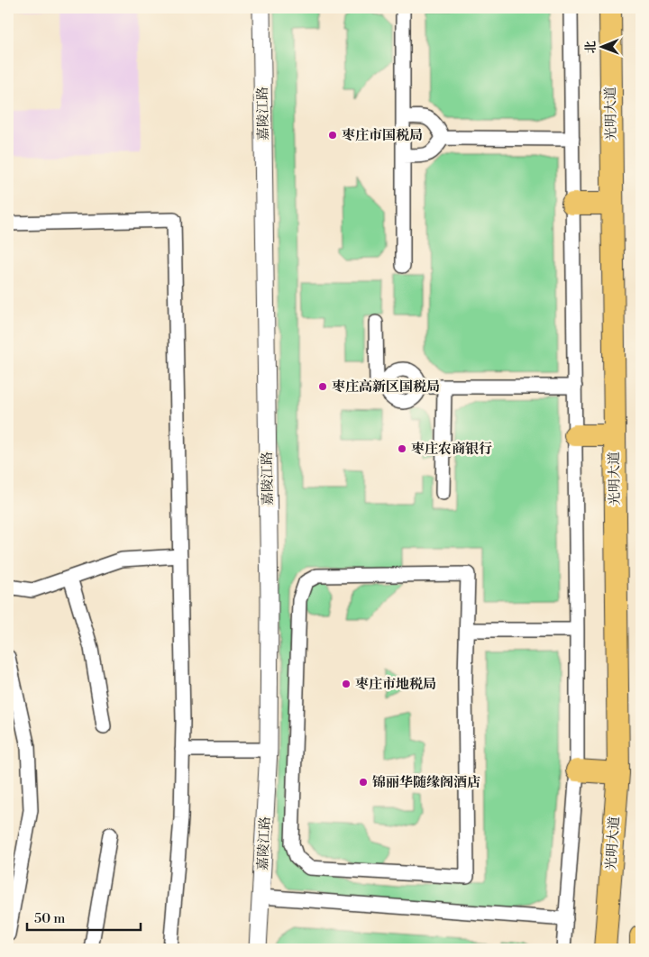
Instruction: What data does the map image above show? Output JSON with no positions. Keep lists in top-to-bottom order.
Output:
{
  "streets": {
    "main road": ["光明大道"],
    "street": ["嘉陵江路"]
  },
  "places": [
    "枣庄市国税局",
    "枣庄高新区国税局",
    "枣庄农商银行",
    "枣庄市地税局",
    "锦丽华随缘阁酒店"
  ],
  "scale_bar": "50 m",
  "north": "left"
}
